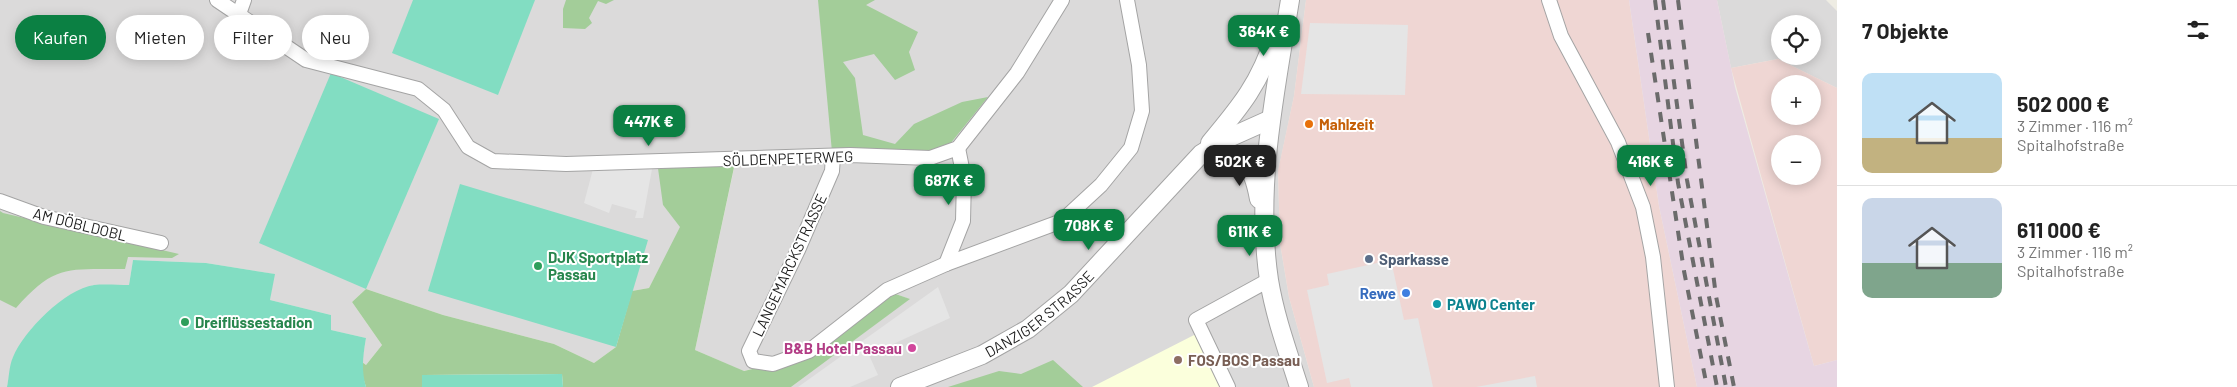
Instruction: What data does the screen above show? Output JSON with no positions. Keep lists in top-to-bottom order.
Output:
{
  "streets": {
    "street": [
      "SÖLDENPETERWEG",
      "AM DÖBLDOBL",
      "LANGEMARCKSTRASSE",
      "DANZIGER STRASSE"
    ]
  },
  "crossings": [
    ["SÖLDENPETERWEG", "LANGEMARCKSTRASSE"]
  ],
  "places": [
    "Mahlzeit",
    "Sparkasse",
    "DJK Sportplatz Passau",
    "Rewe",
    "PAWO Center",
    "Dreiflüssestadion",
    "B&B Hotel Passau",
    "FOS/BOS Passau"
  ],
  "page": {
    "heading": "7 Objekte",
    "map_buttons": ["+", "−"],
    "price": [
      "364K €",
      "447K €",
      "502K €",
      "416K €",
      "687K €",
      "708K €",
      "611K €"
    ],
    "chip": [
      "Kaufen",
      "Mieten",
      "Filter",
      "Neu"
    ],
    "list": [
      {
        "name": "502 000 €",
        "note": "3 Zimmer · 116 m² · Spitalhofstraße"
      },
      {
        "name": "611 000 €",
        "note": "3 Zimmer · 116 m² · Spitalhofstraße"
      }
    ]
  }
}
